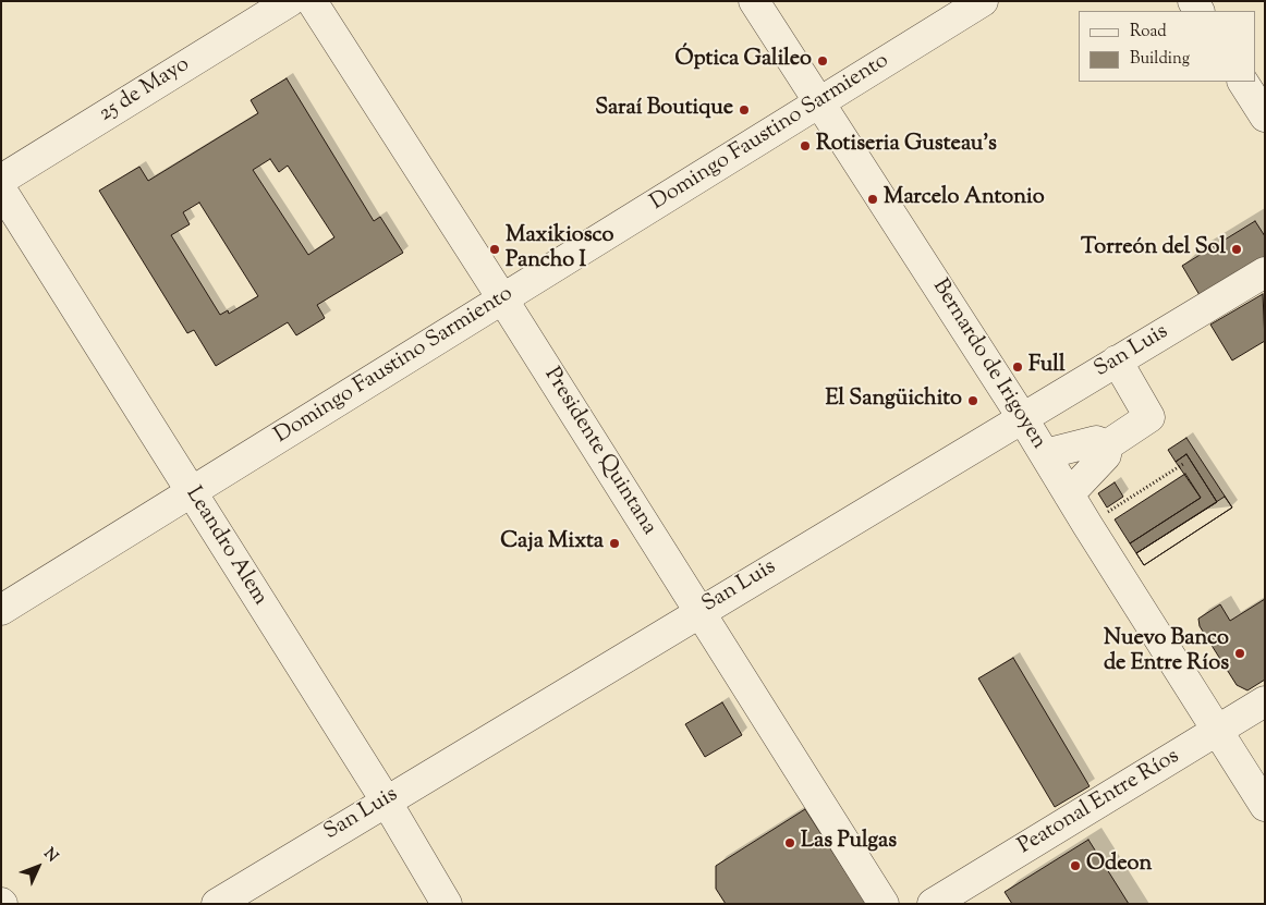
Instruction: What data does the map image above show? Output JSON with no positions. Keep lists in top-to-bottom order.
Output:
{
  "streets": {
    "street": [
      "25 de Mayo",
      "Domingo Faustino Sarmiento",
      "San Luis",
      "Bernardo de Irigoyen",
      "Presidente Quintana",
      "Leandro Alem",
      "Peatonal Entre Ríos"
    ]
  },
  "crossings": [
    ["Domingo Faustino Sarmiento", "Bernardo de Irigoyen"],
    ["Domingo Faustino Sarmiento", "Presidente Quintana"],
    ["Domingo Faustino Sarmiento", "Leandro Alem"],
    ["San Luis", "Bernardo de Irigoyen"],
    ["San Luis", "Presidente Quintana"],
    ["San Luis", "Leandro Alem"],
    ["Bernardo de Irigoyen", "Peatonal Entre Ríos"]
  ],
  "places": [
    "Óptica Galileo",
    "Saraí Boutique",
    "Rotiseria Gusteau's",
    "Marcelo Antonio",
    "Maxikiosco Pancho I",
    "Torreón del Sol",
    "Full",
    "El Sangüichito",
    "Caja Mixta",
    "Nuevo Banco de Entre Ríos",
    "Las Pulgas",
    "Odeon"
  ],
  "legend": ["Road", "Building"],
  "north": "top right"
}
